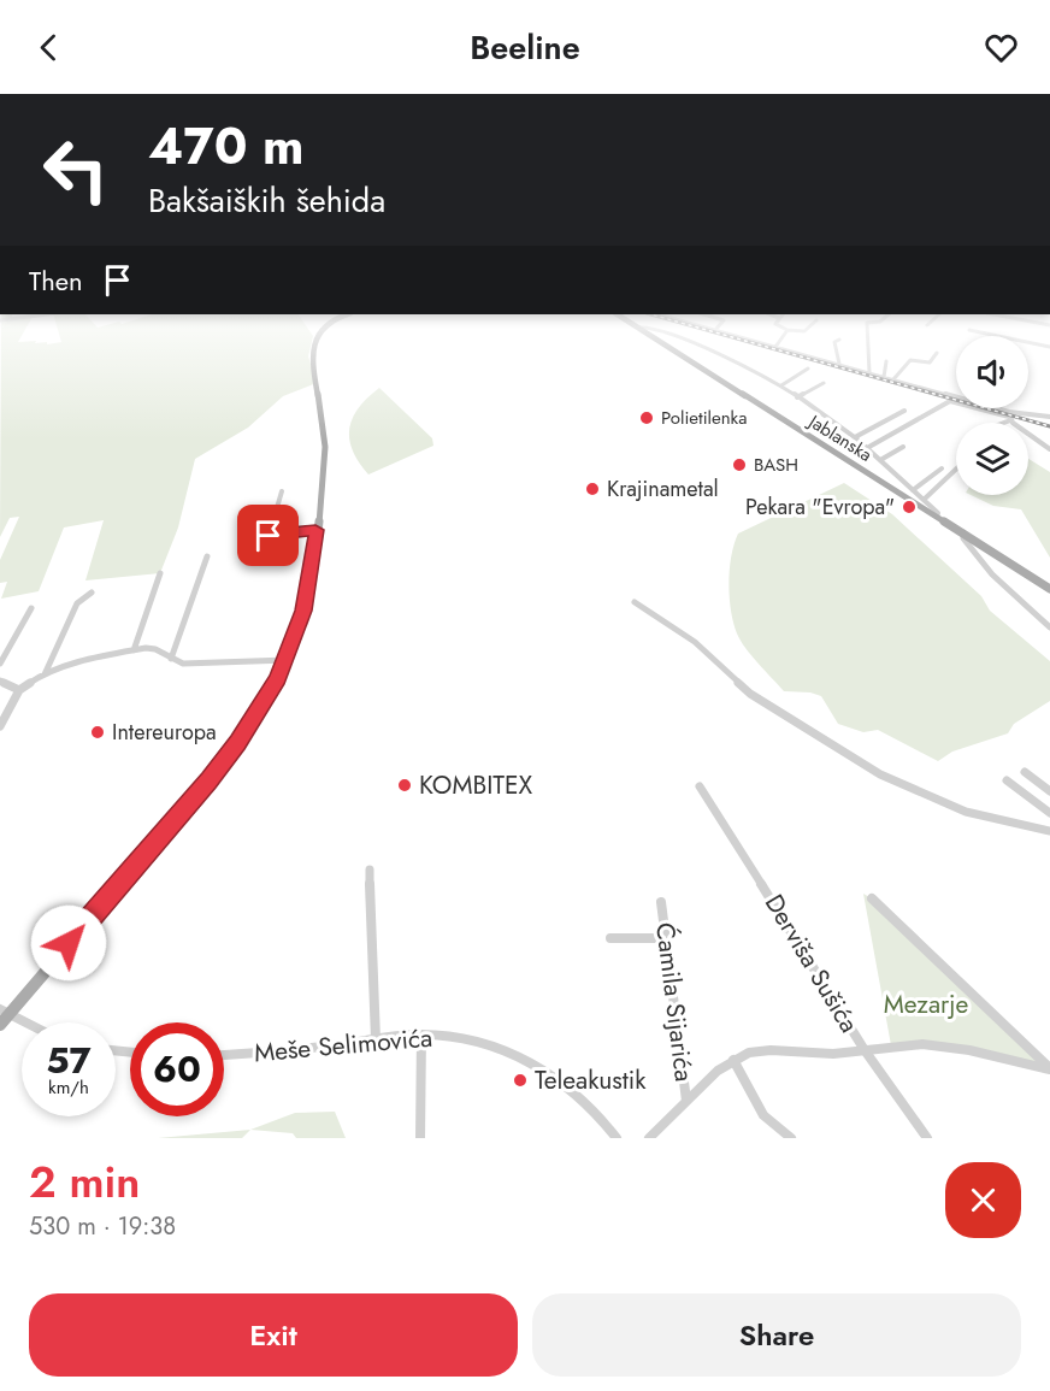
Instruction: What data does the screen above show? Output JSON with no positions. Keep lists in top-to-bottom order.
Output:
{
  "streets": {
    "main road": ["Jablanska"],
    "street": ["Derviša Sušića", "Ćamila Sijarića", "Meše Selimovića"]
  },
  "parks": ["Mezarje"],
  "places": [
    "Polietilenka",
    "BASH",
    "Krajinametal",
    "Pekara \"Evropa\"",
    "Intereuropa",
    "KOMBITEX",
    "Teleakustik"
  ],
  "page": {
    "header": "Beeline",
    "turn": ["470 m", "Bakšaiških šehida"],
    "then": "Then",
    "speed": "57 km/h",
    "limit": "60",
    "heading": ["2 min", "530 m · 19:38"],
    "buttons": ["Exit", "Share"]
  }
}
